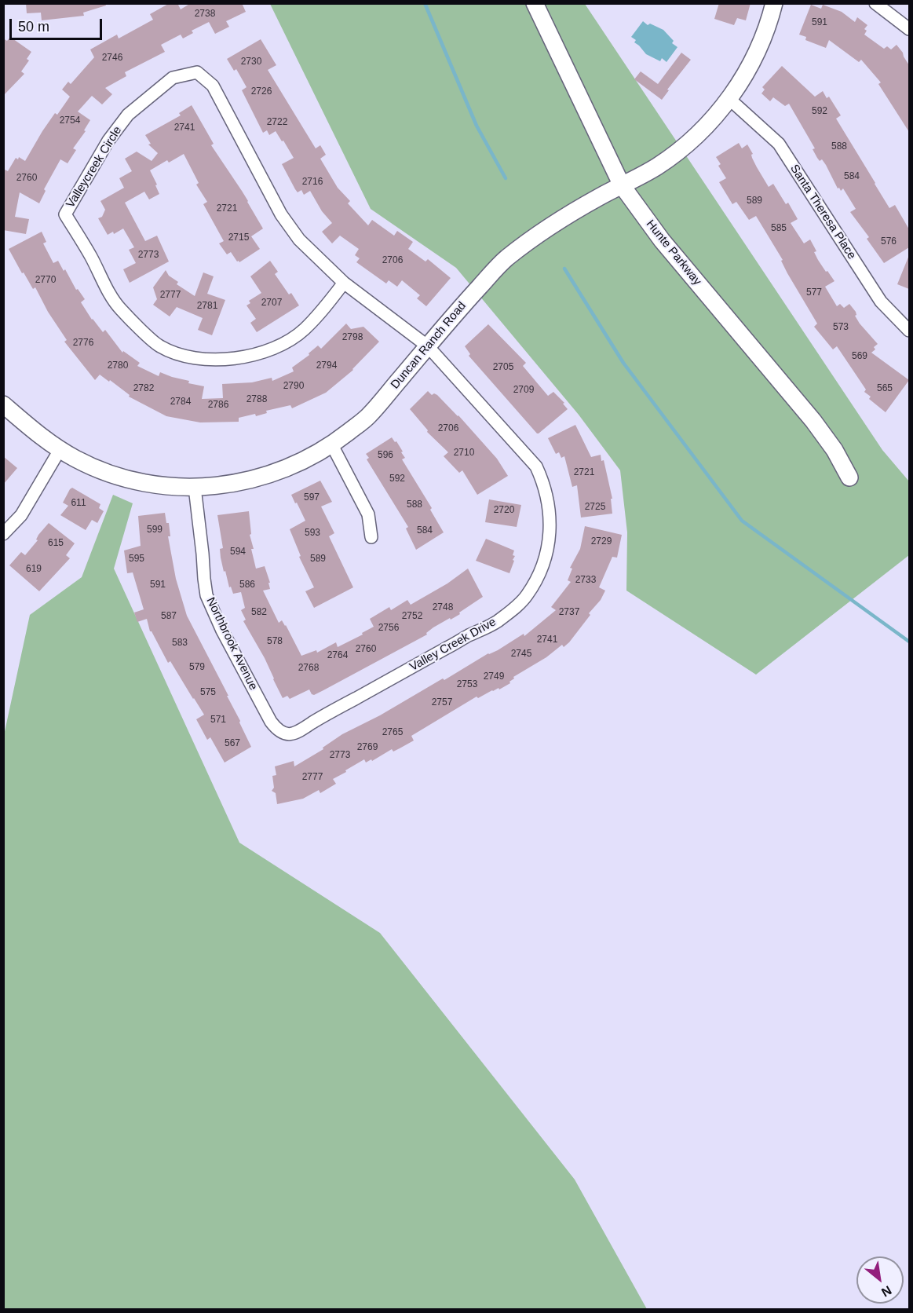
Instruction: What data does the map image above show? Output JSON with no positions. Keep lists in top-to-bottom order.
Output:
{
  "streets": {
    "street": [
      "Valleycreek Circle",
      "Santa Theresa Place",
      "Hunte Parkway",
      "Duncan Ranch Road",
      "Northbrook Avenue",
      "Valley Creek Drive"
    ]
  },
  "crossings": [
    ["Valleycreek Circle", "Duncan Ranch Road"],
    ["Valleycreek Circle", "Valley Creek Drive"],
    ["Santa Theresa Place", "Duncan Ranch Road"],
    ["Hunte Parkway", "Duncan Ranch Road"],
    ["Duncan Ranch Road", "Northbrook Avenue"],
    ["Duncan Ranch Road", "Valley Creek Drive"],
    ["Northbrook Avenue", "Valley Creek Drive"]
  ],
  "house_numbers": [
    "2738",
    "591",
    "2746",
    "2730",
    "2726",
    "592",
    "2754",
    "2722",
    "2741",
    "588",
    "584",
    "2760",
    "2716",
    "589",
    "2721",
    "585",
    "2715",
    "576",
    "2773",
    "2706",
    "2770",
    "577",
    "2777",
    "2707",
    "2781",
    "573",
    "2798",
    "2776",
    "569",
    "2780",
    "2794",
    "2705",
    "2790",
    "2782",
    "565",
    "2709",
    "2788",
    "2784",
    "2786",
    "2706",
    "2710",
    "596",
    "2721",
    "592",
    "597",
    "611",
    "588",
    "2725",
    "2720",
    "599",
    "584",
    "593",
    "2729",
    "615",
    "594",
    "595",
    "589",
    "619",
    "2733",
    "591",
    "586",
    "2748",
    "582",
    "2737",
    "587",
    "2752",
    "2756",
    "2741",
    "578",
    "583",
    "2760",
    "2745",
    "2764",
    "579",
    "2768",
    "2749",
    "2753",
    "575",
    "2757",
    "571",
    "2765",
    "567",
    "2769",
    "2773",
    "2777"
  ],
  "scale_bar": "50 m",
  "north": "bottom right"
}
